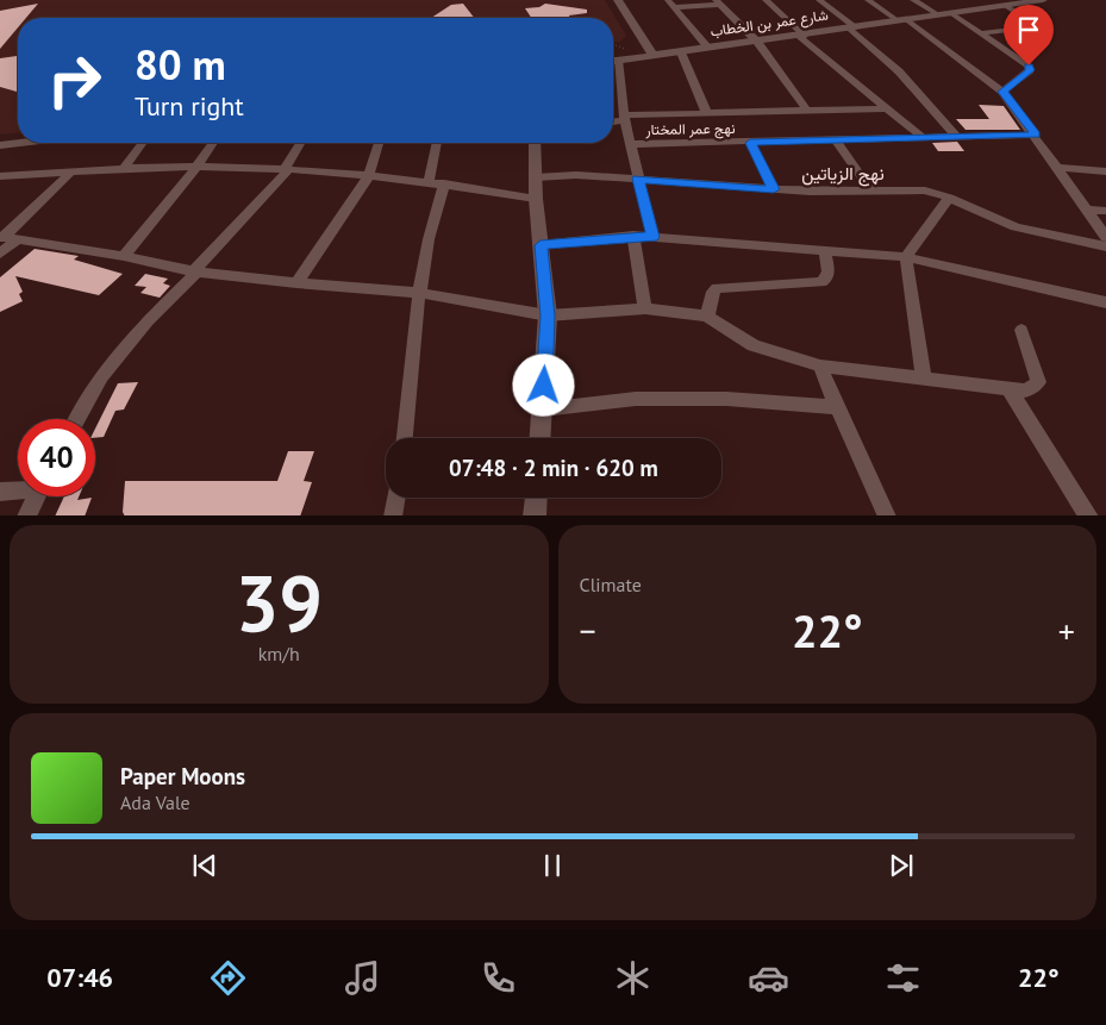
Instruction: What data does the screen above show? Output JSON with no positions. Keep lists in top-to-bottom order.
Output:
{
  "streets": {
    "street": ["شارع عمر بن الخطاب", "نهج عمر المختار", "نهج الزياتين"]
  },
  "page": {
    "turn": ["80 m", "Turn right"],
    "limit": "40",
    "trip": "07:48 · 2 min · 620 m",
    "tile": [
      ["39", "km/h"],
      "Climate"
    ],
    "heat": ["−", "22°", "+"],
    "song": ["Paper Moons", "Ada Vale"],
    "tabs": ["07:46", "22°"]
  }
}
